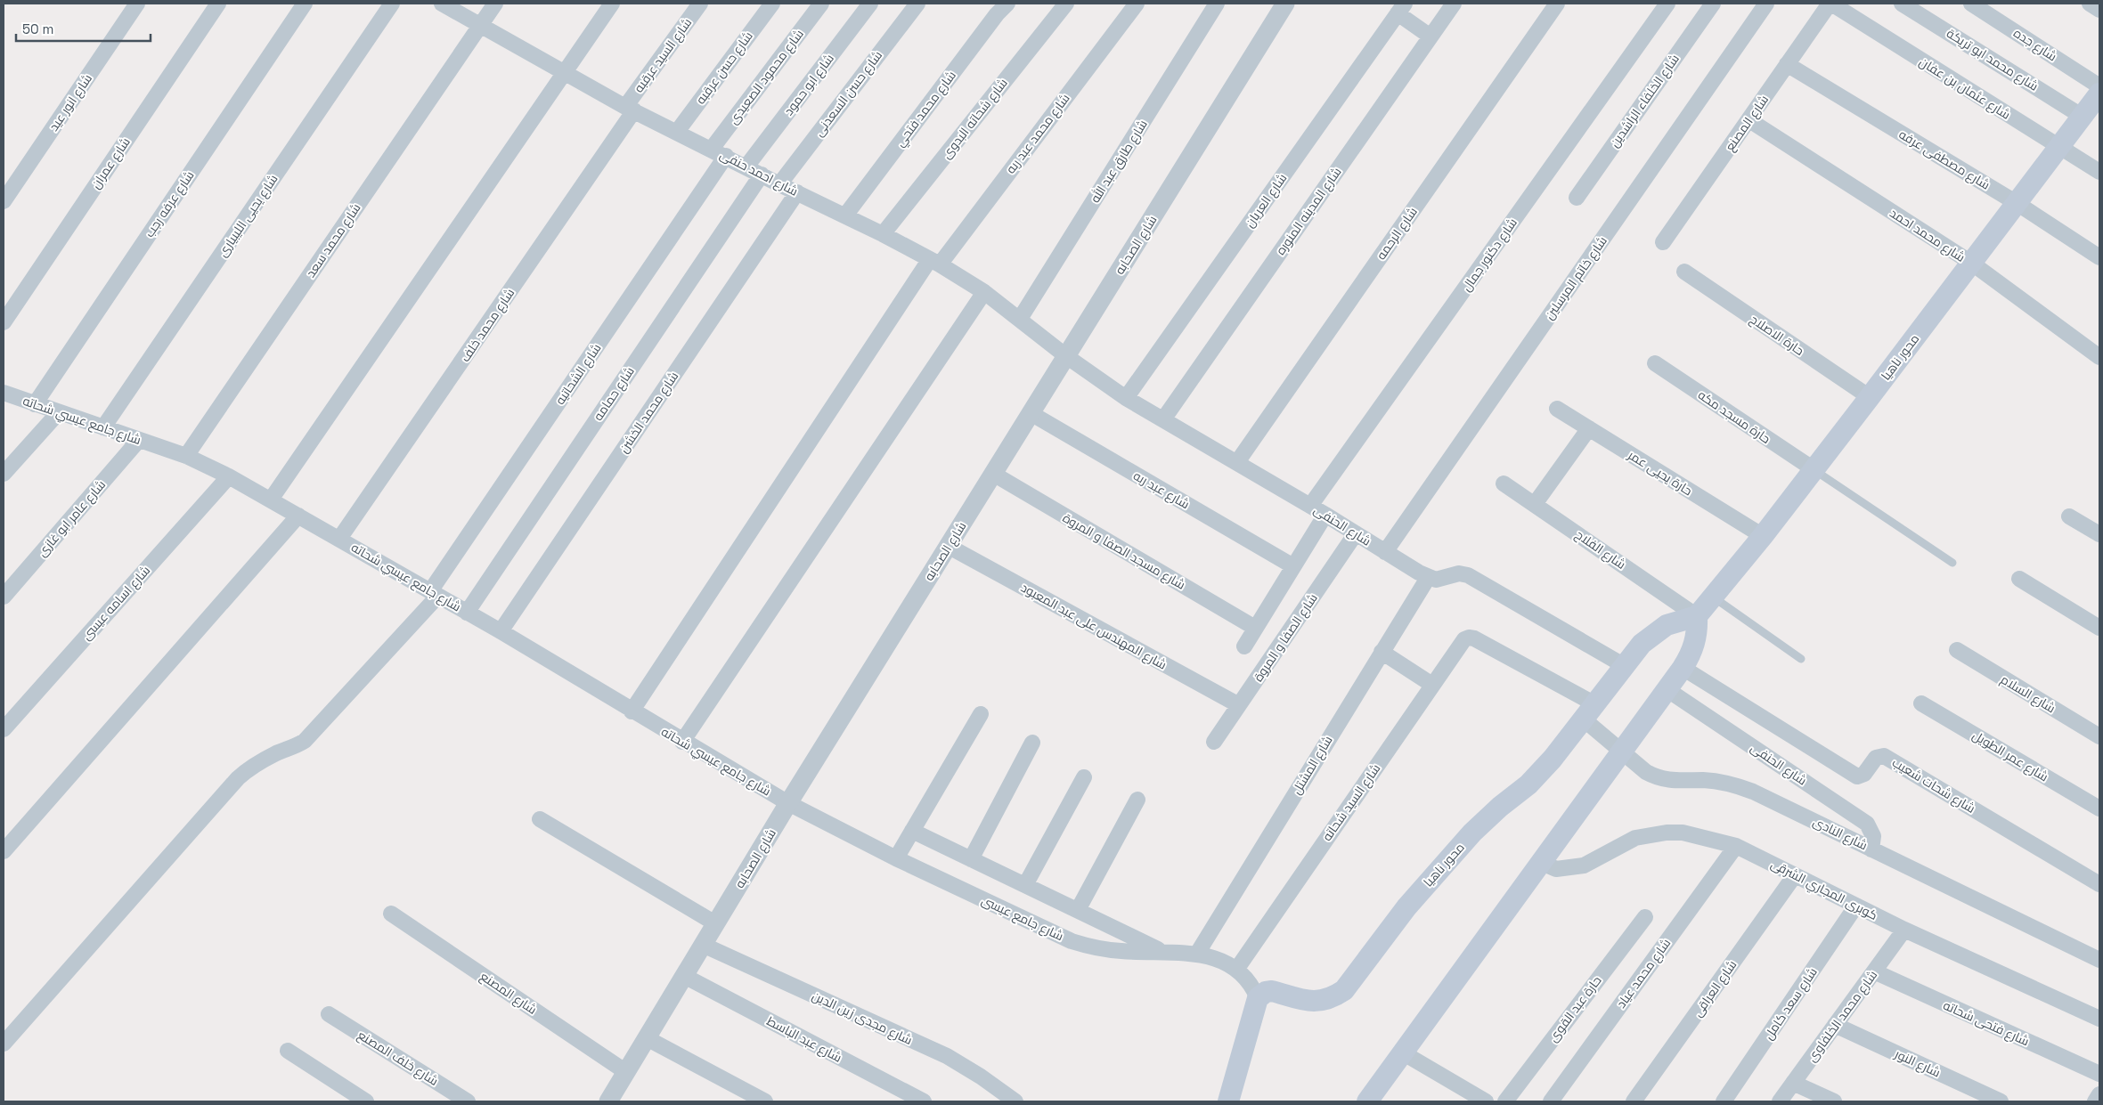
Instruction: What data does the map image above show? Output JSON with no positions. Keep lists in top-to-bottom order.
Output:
{
  "streets": {
    "main road": ["محور ناهيا"],
    "street": [
      "شارع جده",
      "شارع السيد عرقبه",
      "شارع محمد ابو تريكة",
      "شارع حسن عرقبه",
      "شارع محمود الصعيدى",
      "شارع ابو حمود",
      "شارع عثمان بن عفان",
      "شارع حسن السعدنى",
      "شارع الخلفاء الراشدين",
      "شارع انور عيد",
      "شارع محمد فتحي",
      "شارع شحاته البدوى",
      "شارع المصنع",
      "شارع محمد عبد ربه",
      "شارع مصطفى عرفه",
      "شارع طارق عبد الله",
      "شارع عمران",
      "شارع احمد حنفى",
      "شارع العريان",
      "شارع عرفه رجب",
      "شارع المدينه المنوره",
      "شارع يحيى الليبيارى",
      "شارع الرحمه",
      "شارع محمد احمد",
      "شارع محمد سعد",
      "شارع الصحابه",
      "شارع دكتور جمال",
      "شارع خاتم المرسلين",
      "شارع محمد خلف",
      "حارة الاصلاح",
      "شارع الشحاتيه",
      "شارع حمامه",
      "شارع محمد الخشن",
      "حارة مسجد مكه",
      "شارع جامع عيسي شحاته",
      "حارة يحيى عمر",
      "شارع عبد ربه",
      "شارع عامر ابو غازى",
      "شارع الحنفى",
      "شارع الفلاح",
      "شارع مسجد الصفا و المروة",
      "شارع اسامه عيسى",
      "شارع المهندس على عبد المعبود",
      "شارع الصفا و المروة",
      "شارع السلام",
      "شارع عمر الطويل",
      "شارع المشتل",
      "شارع شحات شعيب",
      "شارع السيد شحاته",
      "شارع النادى",
      "كوبرى المجاري الشرقى",
      "شارع جامع عيسى",
      "شارع محمد عياد",
      "شارع العراقى",
      "شارع سعد كامل",
      "حارة عبد القوى",
      "شارع محمد الخلفاوى",
      "شارع مجدى زين الدين",
      "شارع فتحى شحاته",
      "شارع عبد الباسط",
      "شارع خلف المصنع",
      "شارع النور"
    ]
  },
  "crossings": [
    ["شارع السيد عرقبه", "شارع احمد حنفى"],
    ["شارع السيد عرقبه", "شارع محمد خلف"],
    ["شارع محمد ابو تريكة", "محور ناهيا"],
    ["شارع حسن عرقبه", "شارع احمد حنفى"],
    ["شارع محمود الصعيدى", "شارع احمد حنفى"],
    ["شارع ابو حمود", "شارع احمد حنفى"],
    ["شارع عثمان بن عفان", "شارع المصنع"],
    ["شارع عثمان بن عفان", "محور ناهيا"],
    ["شارع حسن السعدنى", "شارع احمد حنفى"],
    ["شارع محمد فتحي", "شارع احمد حنفى"],
    ["شارع شحاته البدوى", "شارع احمد حنفى"],
    ["شارع المصنع", "شارع مصطفى عرفه"],
    ["شارع المصنع", "شارع محمد احمد"],
    ["شارع المصنع", "شارع الصحابه"],
    ["شارع محمد عبد ربه", "شارع احمد حنفى"],
    ["شارع محمد عبد ربه", "شارع جامع عيسي شحاته"],
    ["شارع مصطفى عرفه", "محور ناهيا"],
    ["شارع طارق عبد الله", "شارع احمد حنفى"],
    ["شارع احمد حنفى", "شارع محمد سعد"],
    ["شارع احمد حنفى", "شارع الصحابه"],
    ["شارع احمد حنفى", "شارع محمد خلف"],
    ["شارع احمد حنفى", "شارع الشحاتيه"],
    ["شارع احمد حنفى", "شارع حمامه"],
    ["شارع احمد حنفى", "شارع محمد الخشن"],
    ["شارع احمد حنفى", "شارع الحنفى"],
    ["شارع العريان", "شارع الحنفى"],
    ["شارع عرفه رجب", "شارع جامع عيسي شحاته"],
    ["شارع المدينه المنوره", "شارع الحنفى"],
    ["شارع يحيى الليبيارى", "شارع جامع عيسي شحاته"],
    ["شارع الرحمه", "شارع الحنفى"],
    ["شارع محمد احمد", "محور ناهيا"],
    ["شارع محمد سعد", "شارع جامع عيسي شحاته"],
    ["شارع الصحابه", "شارع جامع عيسي شحاته"],
    ["شارع الصحابه", "شارع عبد ربه"],
    ["شارع الصحابه", "شارع الحنفى"],
    ["شارع الصحابه", "شارع مسجد الصفا و المروة"],
    ["شارع الصحابه", "شارع المهندس على عبد المعبود"],
    ["شارع الصحابه", "شارع جامع عيسى"],
    ["شارع الصحابه", "شارع مجدى زين الدين"],
    ["شارع الصحابه", "شارع عبد الباسط"],
    ["شارع دكتور جمال", "شارع الحنفى"],
    ["شارع خاتم المرسلين", "شارع الحنفى"],
    ["شارع محمد خلف", "شارع جامع عيسي شحاته"],
    ["حارة الاصلاح", "محور ناهيا"],
    ["محور ناهيا", "حارة مسجد مكه"],
    ["محور ناهيا", "حارة يحيى عمر"],
    ["محور ناهيا", "شارع الفلاح"],
    ["محور ناهيا", "شارع النادى"],
    ["محور ناهيا", "شارع جامع عيسى"],
    ["شارع الشحاتيه", "شارع جامع عيسي شحاته"],
    ["شارع حمامه", "شارع جامع عيسي شحاته"],
    ["شارع محمد الخشن", "شارع جامع عيسي شحاته"],
    ["شارع جامع عيسي شحاته", "شارع عامر ابو غازى"],
    ["شارع جامع عيسي شحاته", "شارع اسامه عيسى"],
    ["شارع جامع عيسي شحاته", "شارع جامع عيسى"],
    ["شارع الحنفى", "شارع الصفا و المروة"],
    ["شارع الحنفى", "شارع المشتل"],
    ["شارع الحنفى", "شارع النادى"],
    ["شارع المهندس على عبد المعبود", "شارع الصفا و المروة"],
    ["شارع المشتل", "شارع جامع عيسى"],
    ["شارع السيد شحاته", "شارع النادى"],
    ["شارع السيد شحاته", "شارع جامع عيسى"],
    ["كوبرى المجاري الشرقى", "شارع محمد عياد"],
    ["كوبرى المجاري الشرقى", "شارع العراقى"],
    ["كوبرى المجاري الشرقى", "شارع سعد كامل"],
    ["كوبرى المجاري الشرقى", "شارع محمد الخلفاوى"],
    ["شارع محمد الخلفاوى", "شارع فتحى شحاته"],
    ["شارع محمد الخلفاوى", "شارع النور"]
  ],
  "scale_bar": "50 m"
}
